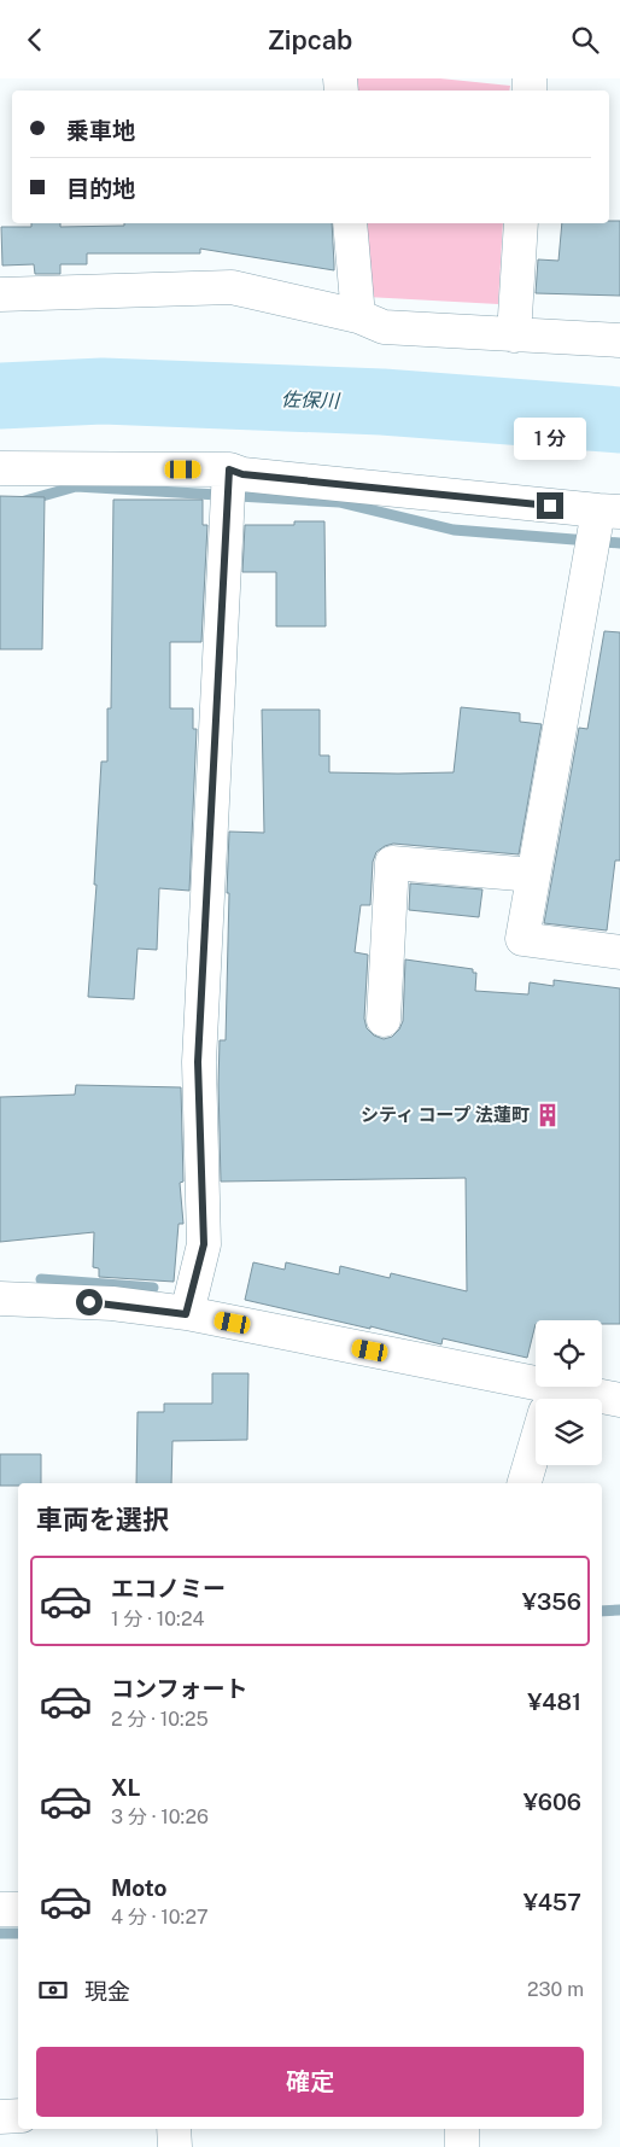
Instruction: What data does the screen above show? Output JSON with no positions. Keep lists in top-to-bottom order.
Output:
{
  "water": ["佐保川"],
  "places": {
    "building": ["シティ コープ 法蓮町"]
  },
  "page": {
    "header": "Zipcab",
    "banner": ["乗車地", "目的地"],
    "bubble": "1 分",
    "heading": "車両を選択",
    "list": [
      {
        "name": "エコノミー",
        "note": "1 分 · 10:24",
        "value": "¥356"
      },
      {
        "name": "コンフォート",
        "note": "2 分 · 10:25",
        "value": "¥481"
      },
      {
        "name": "XL",
        "note": "3 分 · 10:26",
        "value": "¥606"
      },
      {
        "name": "Moto",
        "note": "4 分 · 10:27",
        "value": "¥457"
      }
    ],
    "pay": ["現金", "230 m"],
    "buttons": "確定"
  }
}
